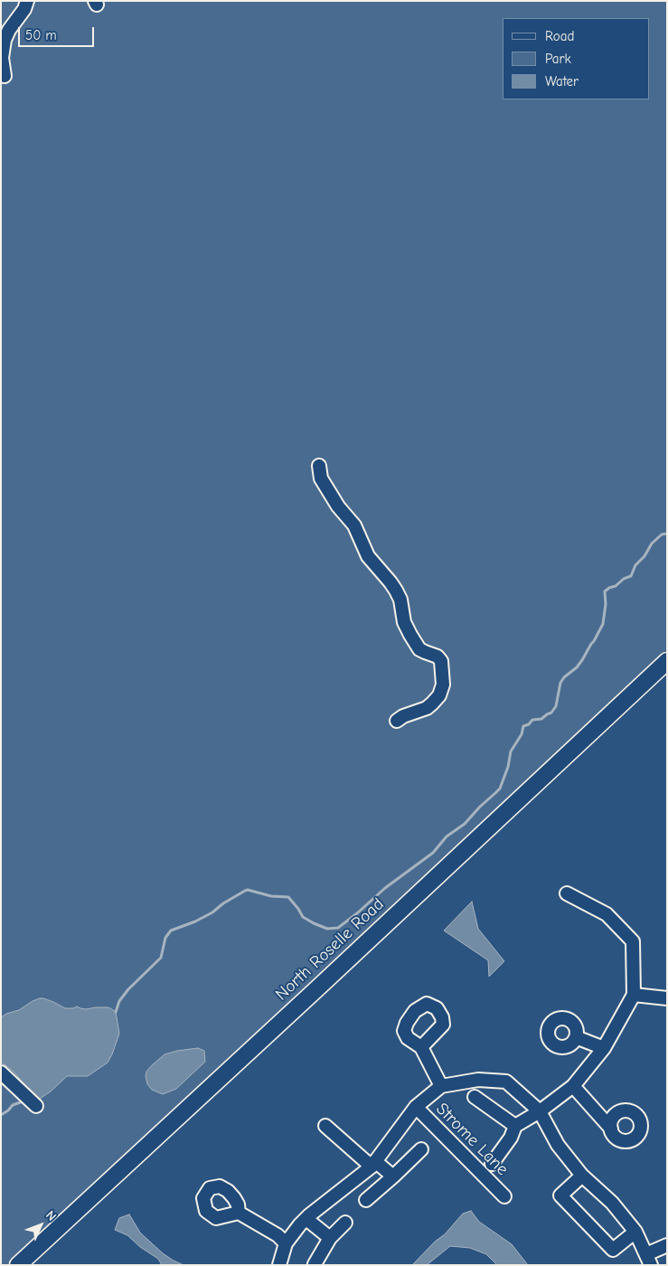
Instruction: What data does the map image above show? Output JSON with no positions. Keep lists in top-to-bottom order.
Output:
{
  "streets": {
    "main road": ["North Roselle Road"],
    "street": ["Strome Lane"]
  },
  "legend": ["Road", "Park", "Water"],
  "scale_bar": "50 m",
  "north": "top right"
}
